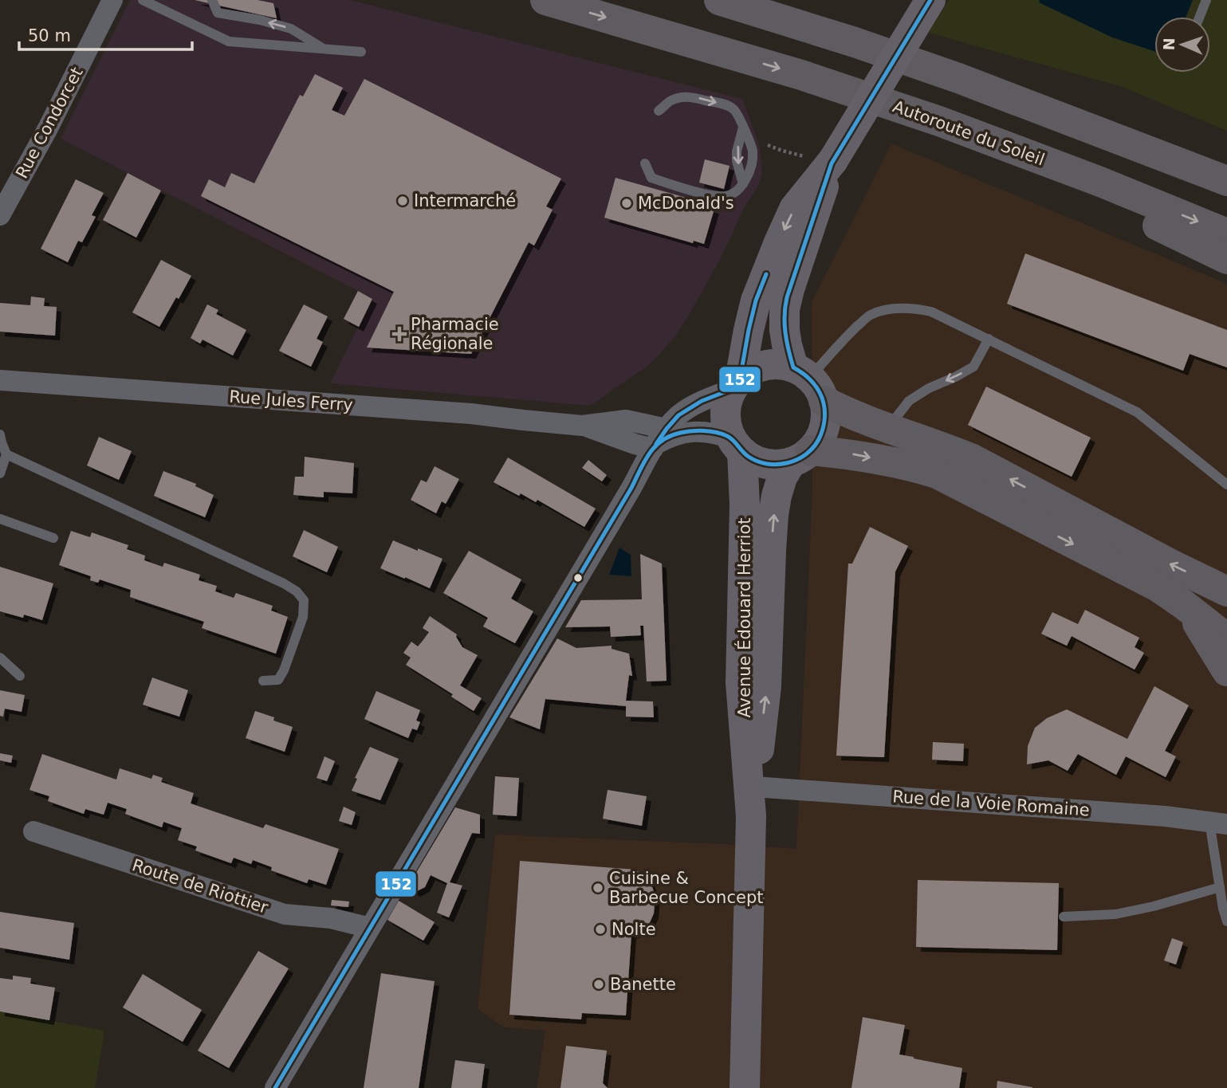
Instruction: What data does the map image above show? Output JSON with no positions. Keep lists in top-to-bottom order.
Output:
{
  "streets": {
    "highway": ["Autoroute du Soleil"],
    "main road": ["Avenue Édouard Herriot"],
    "street": [
      "Rue Condorcet",
      "Rue Jules Ferry",
      "Rue de la Voie Romaine",
      "Route de Riottier"
    ]
  },
  "crossings": [
    ["Avenue Édouard Herriot", "Rue de la Voie Romaine"]
  ],
  "places": {
    "other": [
      "Intermarché",
      "McDonald's",
      "Cuisine & Barbecue Concept",
      "Nolte",
      "Banette"
    ],
    "health": ["Pharmacie Régionale"]
  },
  "lines": ["transit line 152"],
  "scale_bar": "50 m",
  "north": "left"
}
